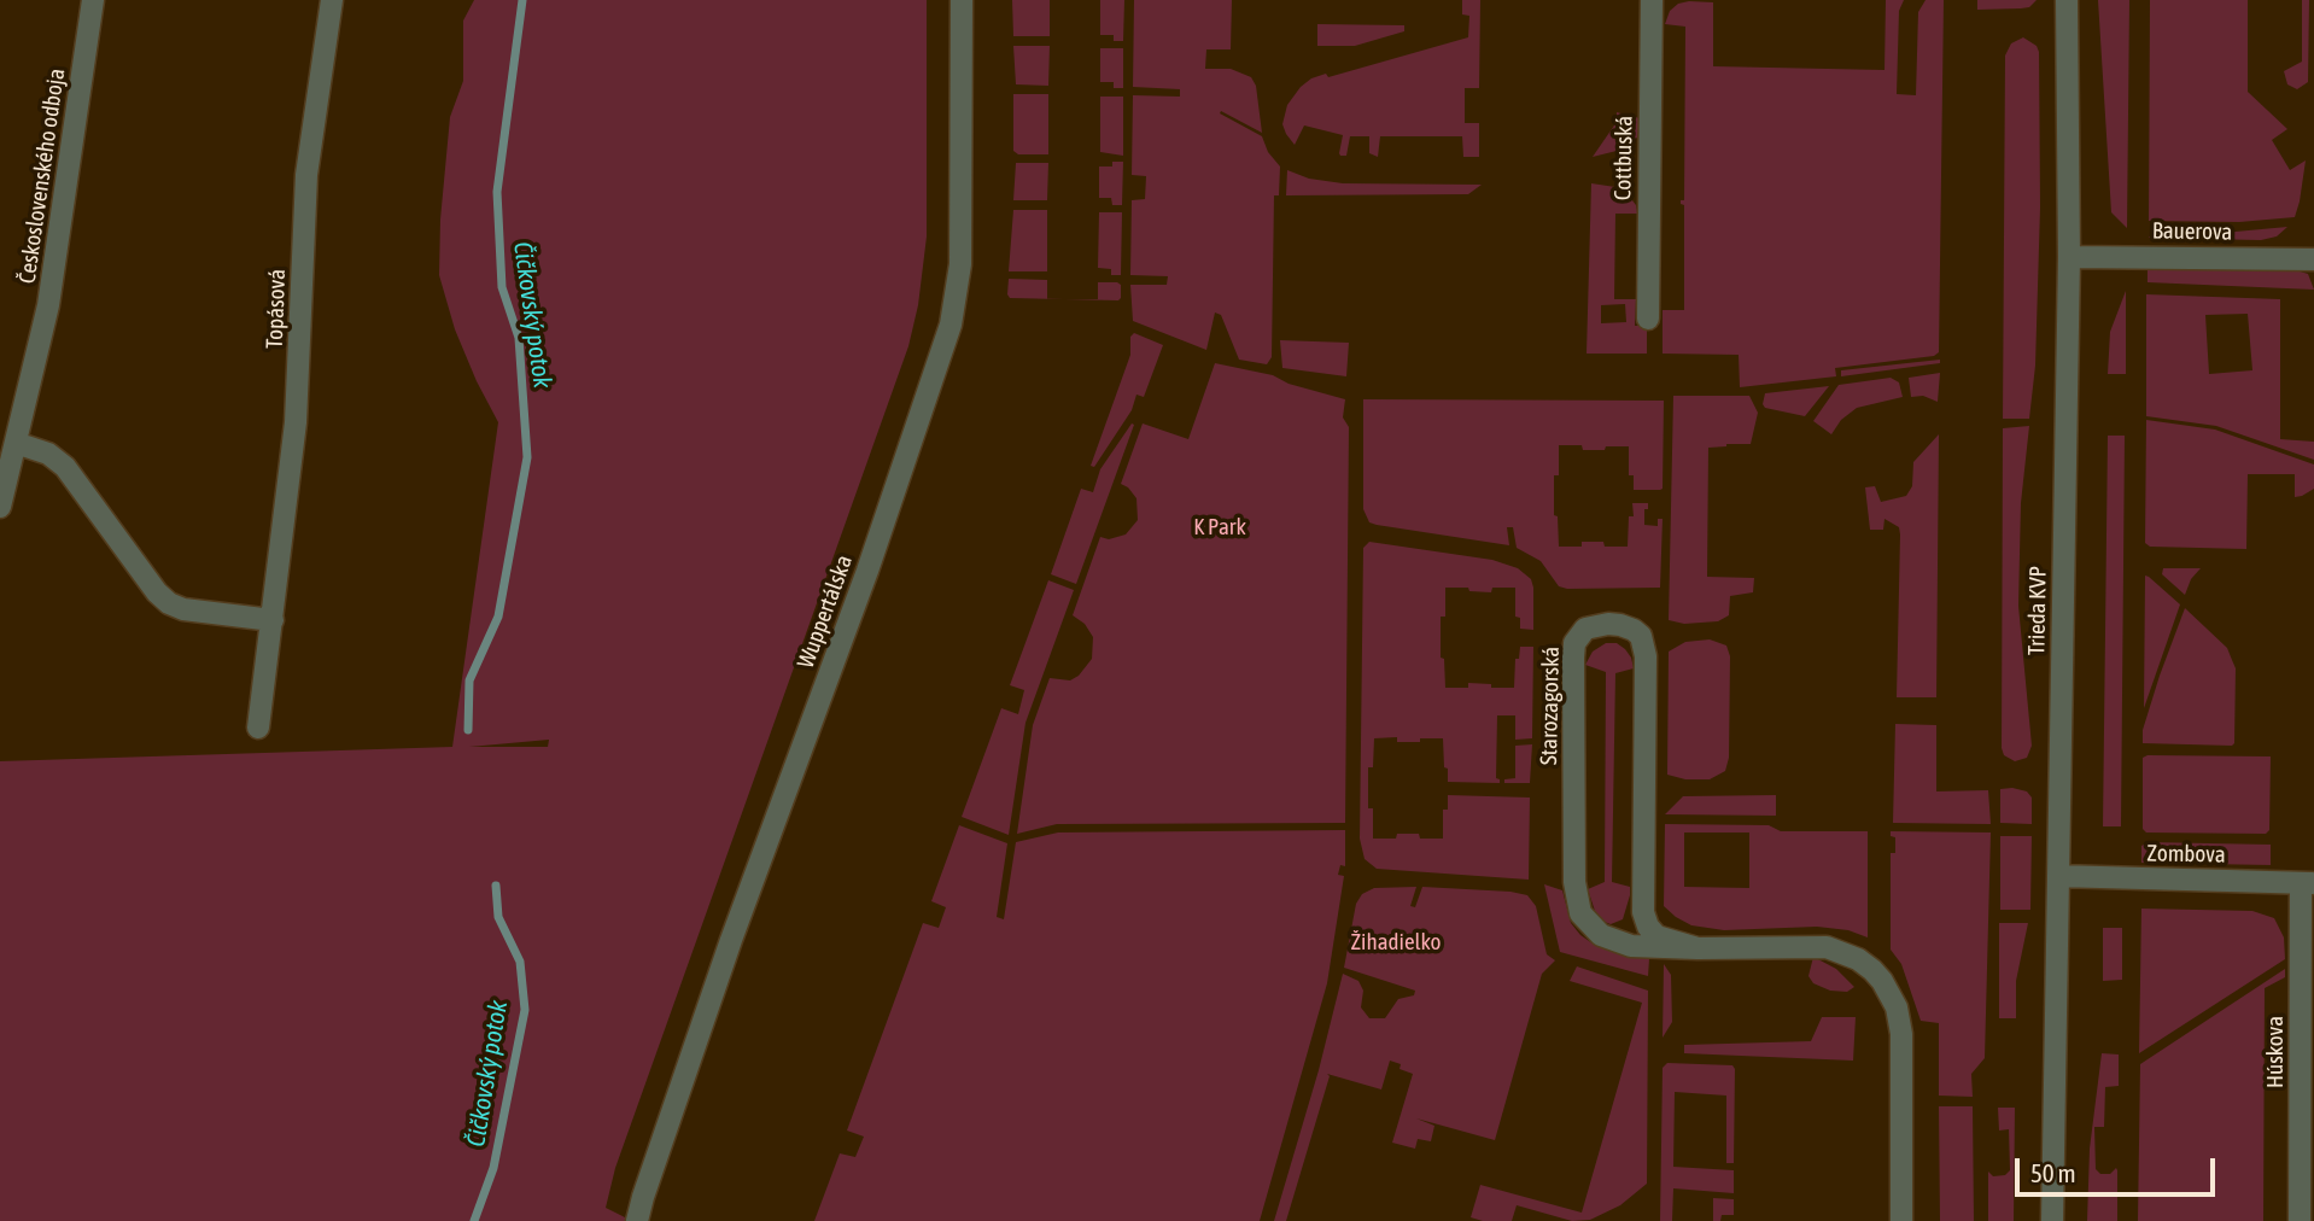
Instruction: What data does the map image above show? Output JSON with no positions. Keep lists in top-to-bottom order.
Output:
{
  "streets": {
    "street": [
      "Cottbuská",
      "Československého odboja",
      "Bauerova",
      "Topásová",
      "Trieda KVP",
      "Wuppertálska",
      "Starozagorská",
      "Zombova",
      "Húskova"
    ]
  },
  "crossings": [
    ["Bauerova", "Trieda KVP"],
    ["Trieda KVP", "Zombova"],
    ["Zombova", "Húskova"]
  ],
  "water": ["Čičkovský potok"],
  "parks": ["K Park", "Žihadielko"],
  "scale_bar": "50 m"
}
